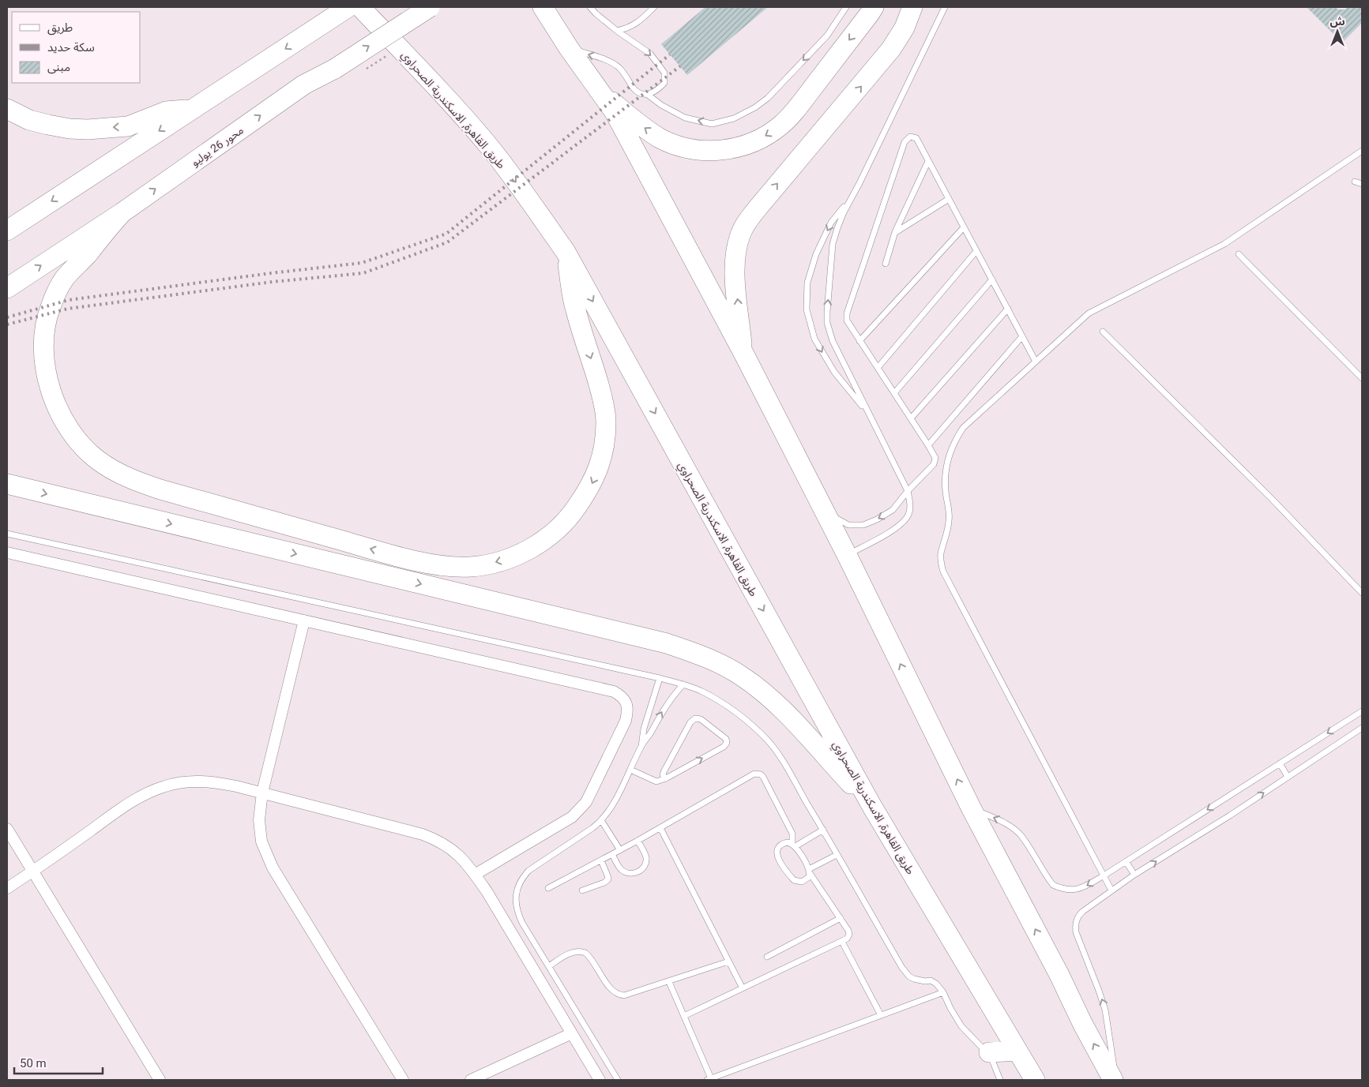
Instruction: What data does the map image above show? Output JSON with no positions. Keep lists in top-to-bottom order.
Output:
{
  "streets": {
    "highway": ["طريق القاهرة, الاسكندرية الصحراوي", "محور 26 يوليو"]
  },
  "legend": ["طريق", "سكة حديد", "مبنى"],
  "scale_bar": "50 m",
  "north": "top"
}
